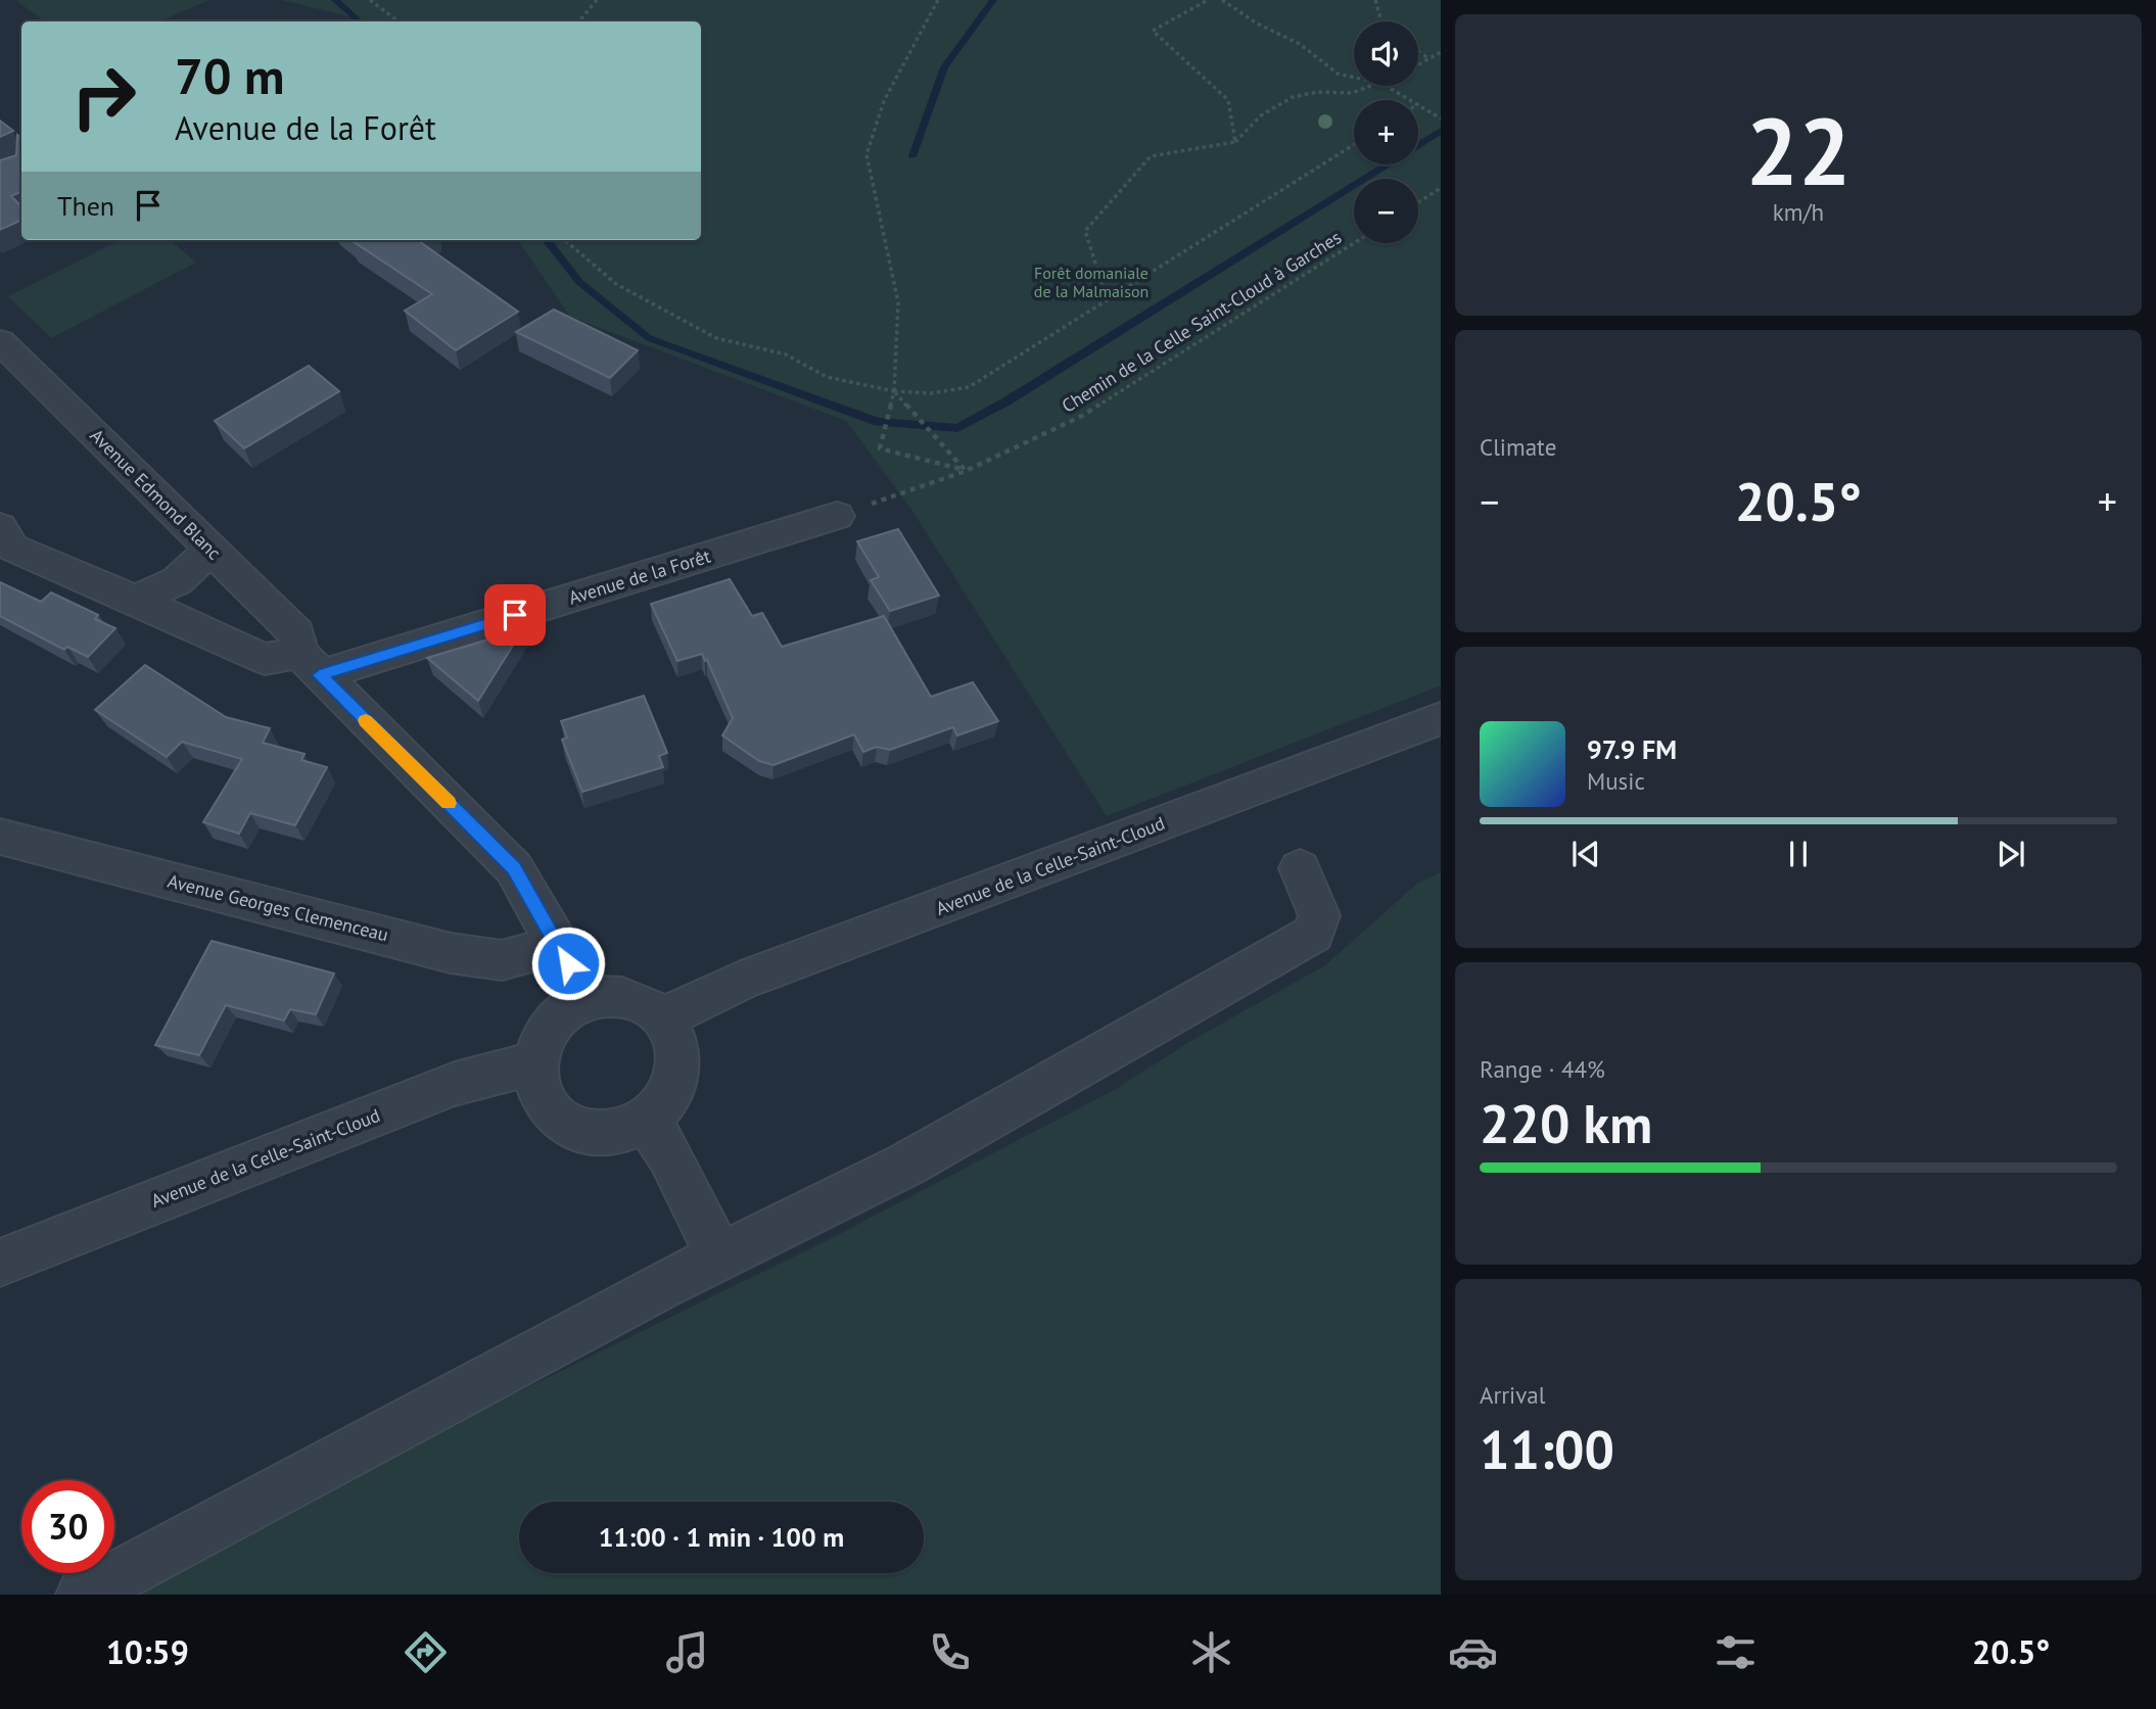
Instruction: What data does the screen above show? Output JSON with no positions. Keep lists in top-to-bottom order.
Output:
{
  "streets": {
    "street": [
      "Avenue Edmond Blanc",
      "Avenue de la Forêt",
      "Avenue de la Celle-Saint-Cloud",
      "Avenue Georges Clemenceau"
    ],
    "path": ["Chemin de la Celle Saint-Cloud à Garches"]
  },
  "crossings": [
    ["Chemin de la Celle Saint-Cloud à Garches", "Avenue de la Forêt"],
    ["Avenue Edmond Blanc", "Avenue de la Forêt"],
    ["Avenue Edmond Blanc", "Avenue de la Celle-Saint-Cloud"],
    ["Avenue Edmond Blanc", "Avenue Georges Clemenceau"]
  ],
  "parks": ["Forêt domaniale de la Malmaison"],
  "page": {
    "tile": [
      ["22", "km/h"],
      "Climate",
      ["Range · 44%", "220 km"],
      ["Arrival", "11:00"]
    ],
    "map_buttons": ["+", "−"],
    "turn": ["70 m", "Avenue de la Forêt"],
    "then": "Then",
    "heat": ["−", "20.5°", "+"],
    "song": ["97.9 FM", "Music"],
    "limit": "30",
    "trip": "11:00 · 1 min · 100 m",
    "tabs": ["10:59", "20.5°"]
  }
}
